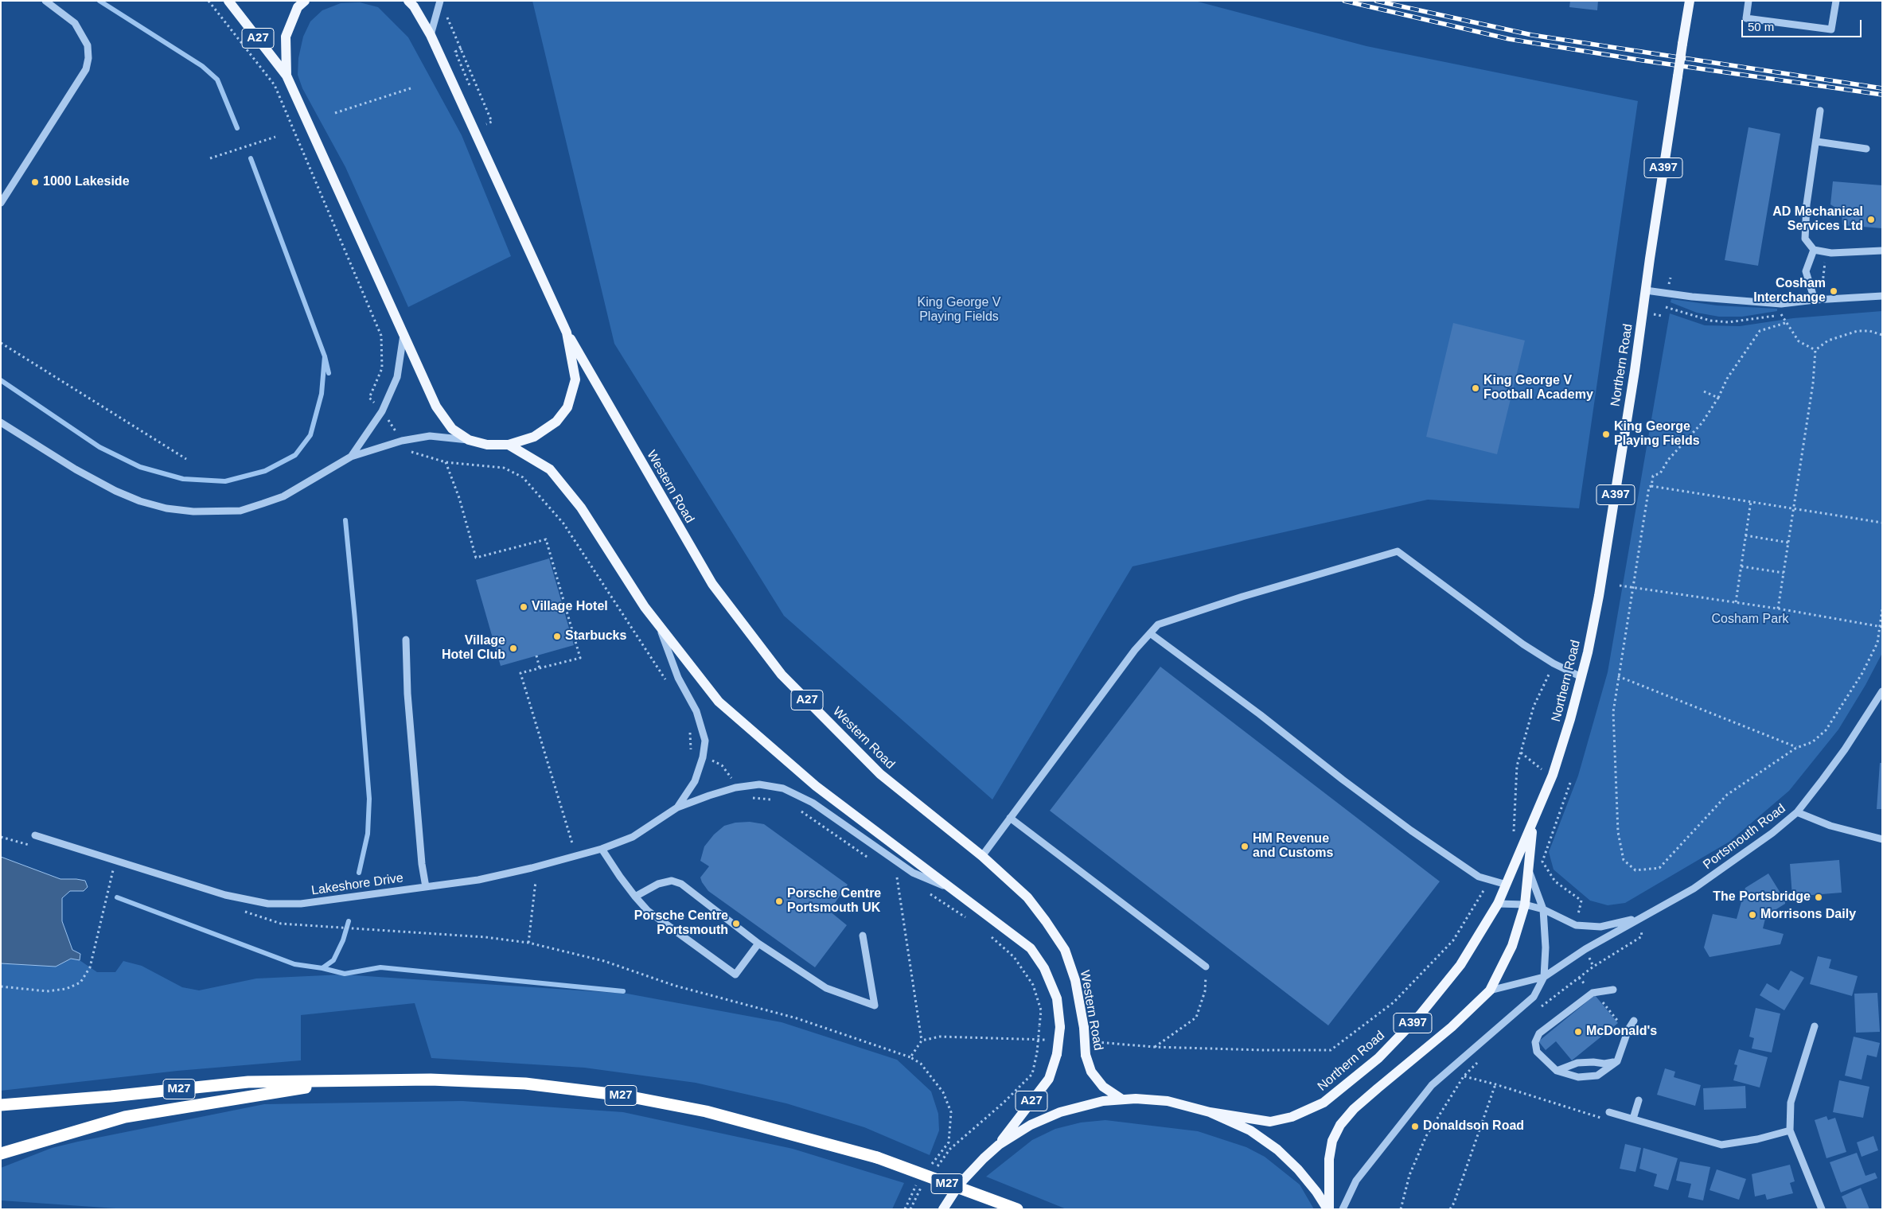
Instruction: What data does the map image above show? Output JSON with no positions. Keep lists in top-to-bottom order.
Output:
{
  "streets": {
    "highway": ["M27"],
    "main road": [
      "A27",
      "A397",
      "Northern Road",
      "Western Road"
    ],
    "street": ["Portsmouth Road", "Lakeshore Drive"]
  },
  "crossings": [
    ["Northern Road", "Portsmouth Road"]
  ],
  "parks": ["King George V Playing Fields", "Cosham Park"],
  "places": [
    "1000 Lakeside",
    "AD Mechanical Services Ltd",
    "Cosham Interchange",
    "King George V Football Academy",
    "King George Playing Fields",
    "Village Hotel",
    "Starbucks",
    "Village Hotel Club",
    "HM Revenue and Customs",
    "The Portsbridge",
    "Porsche Centre Portsmouth UK",
    "Morrisons Daily",
    "Porsche Centre Portsmouth",
    "McDonald's",
    "Donaldson Road"
  ],
  "scale_bar": "50 m"
}
